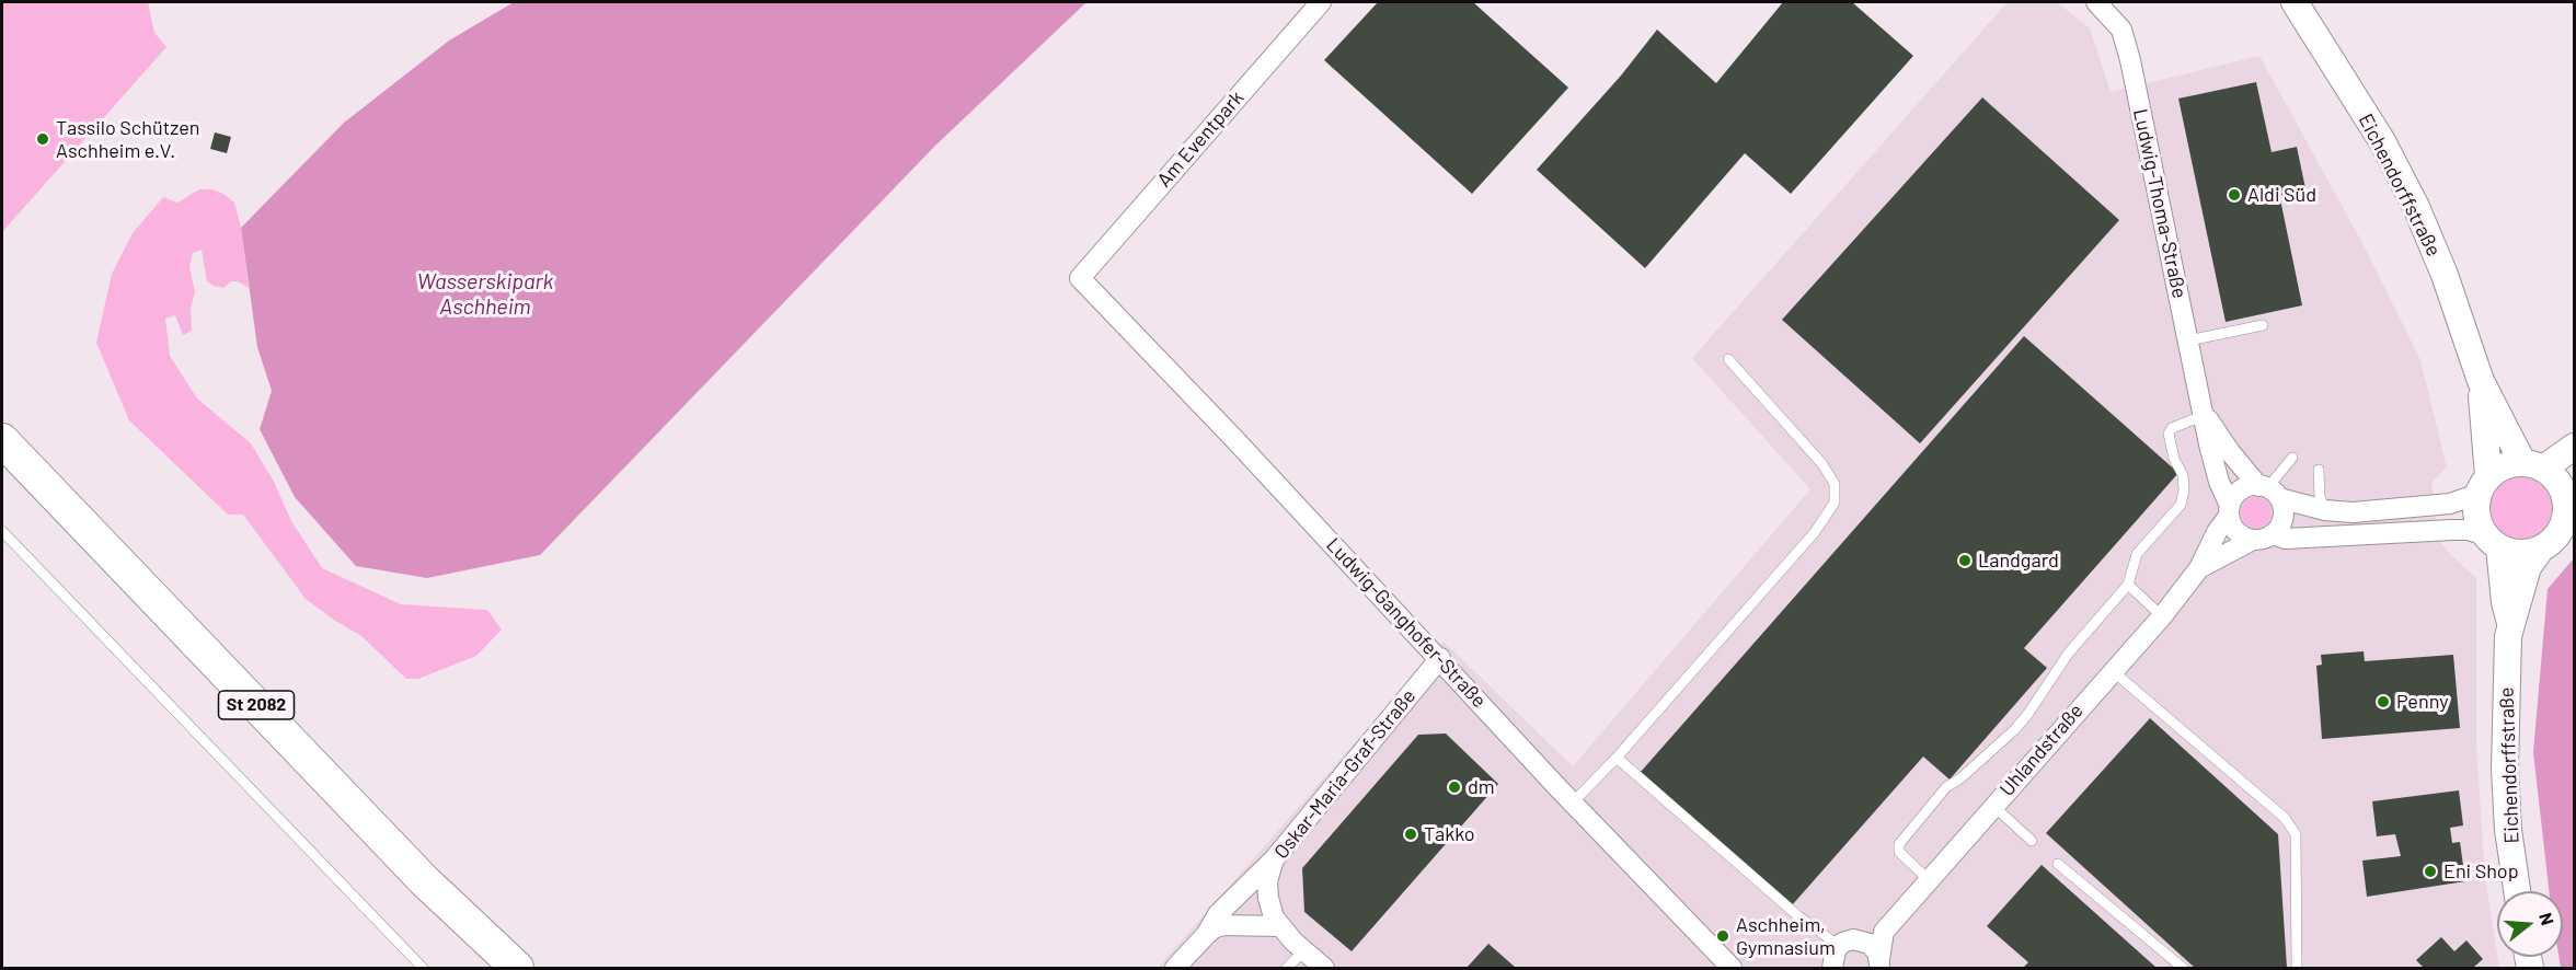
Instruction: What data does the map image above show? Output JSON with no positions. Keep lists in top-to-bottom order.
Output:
{
  "streets": {
    "main road": ["St 2082"],
    "street": [
      "Am Eventpark",
      "Eichendorffstraße",
      "Ludwig-Thoma-Straße",
      "Ludwig-Ganghofer-Straße",
      "Uhlandstraße",
      "Oskar-Maria-Graf-Straße"
    ]
  },
  "crossings": [
    ["Am Eventpark", "Ludwig-Ganghofer-Straße"],
    ["Eichendorffstraße", "Uhlandstraße"],
    ["Ludwig-Thoma-Straße", "Uhlandstraße"],
    ["Ludwig-Ganghofer-Straße", "Oskar-Maria-Graf-Straße"]
  ],
  "water": ["Wasserskipark Aschheim"],
  "places": [
    "Tassilo Schützen Aschheim e.V.",
    "Aldi Süd",
    "Landgard",
    "Penny",
    "dm",
    "Takko",
    "Eni Shop",
    "Aschheim, Gymnasium"
  ],
  "north": "right"
}
